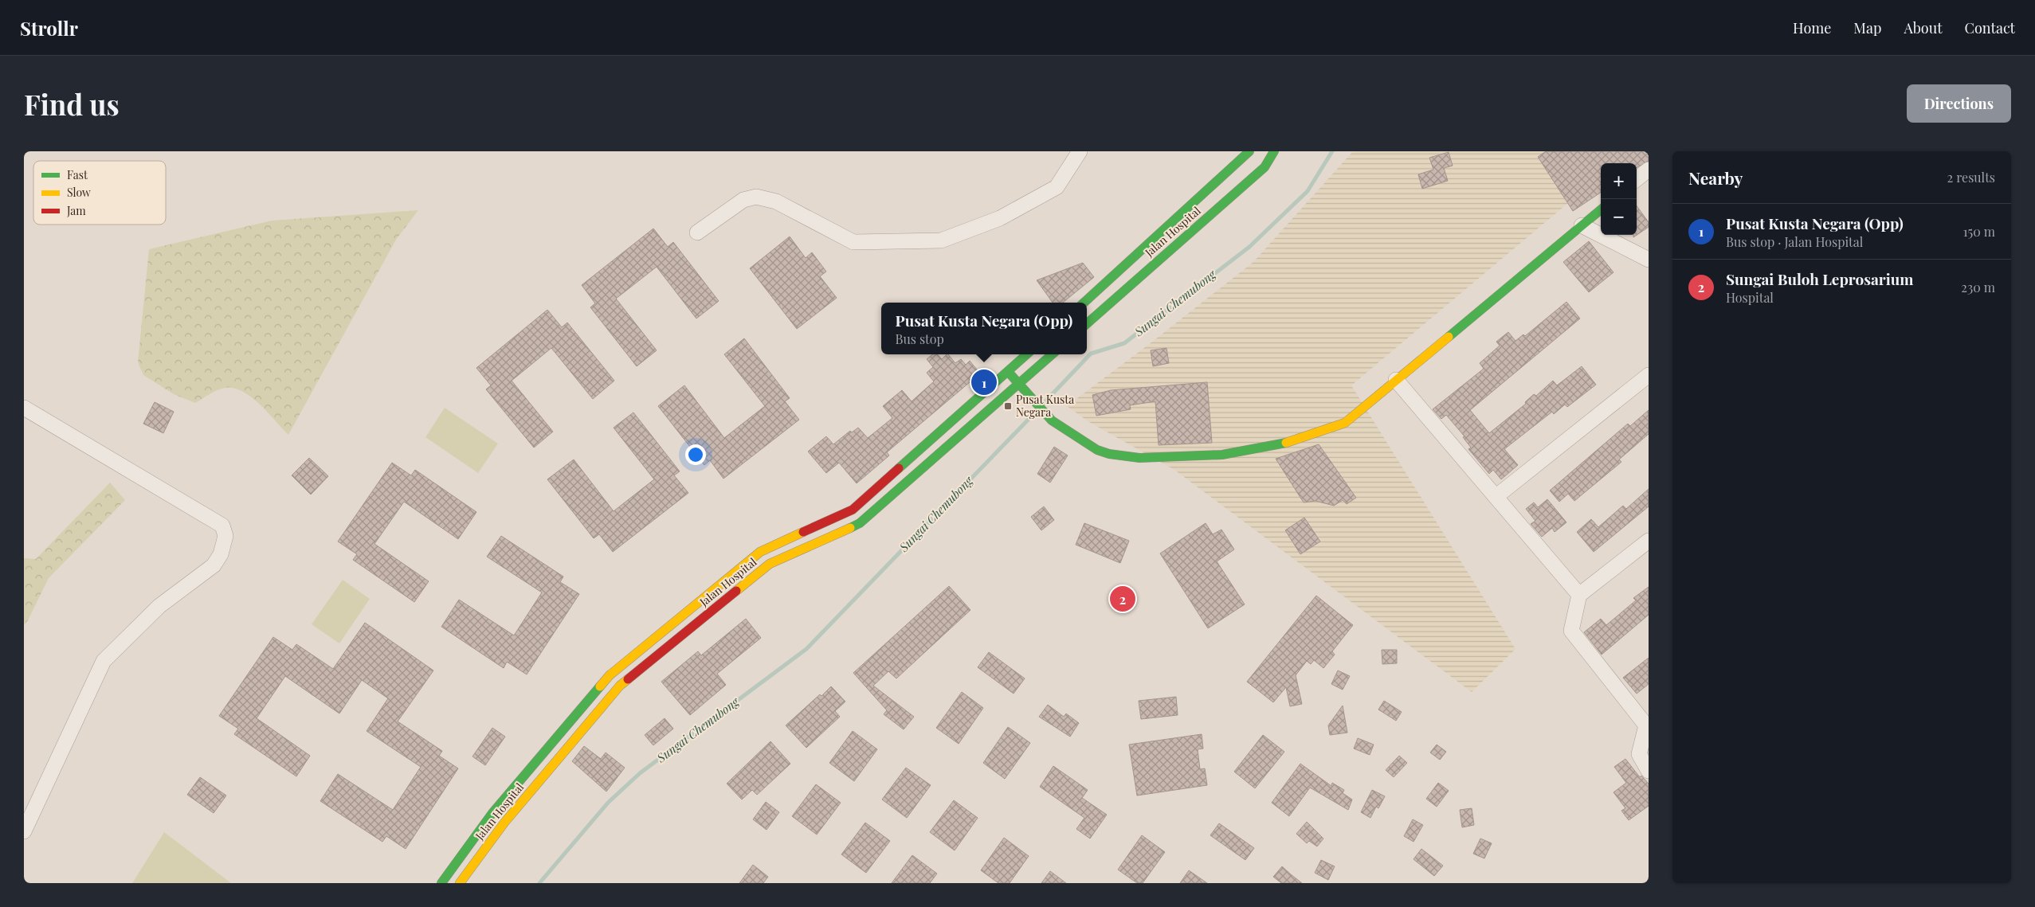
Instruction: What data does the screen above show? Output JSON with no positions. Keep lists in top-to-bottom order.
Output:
{
  "streets": {
    "main road": ["Jalan Hospital"]
  },
  "water": ["Sungai Chemubong"],
  "places": {
    "transit": ["Pusat Kusta Negara"]
  },
  "legend": ["Fast", "Slow", "Jam"],
  "page": {
    "header": "Strollr",
    "nav": [
      "Home",
      "Map",
      "About",
      "Contact"
    ],
    "buttons": "Directions",
    "title": "Find us",
    "heading": ["Nearby", "2 results"],
    "map_buttons": ["+", "−"],
    "list": [
      {
        "mark": "1",
        "name": "Pusat Kusta Negara (Opp)",
        "note": "Bus stop · Jalan Hospital",
        "value": "150 m"
      },
      {
        "mark": "2",
        "name": "Sungai Buloh Leprosarium",
        "note": "Hospital",
        "value": "230 m"
      }
    ],
    "popup": ["Pusat Kusta Negara (Opp)", "Bus stop"],
    "pins": ["1", "2"]
  }
}
